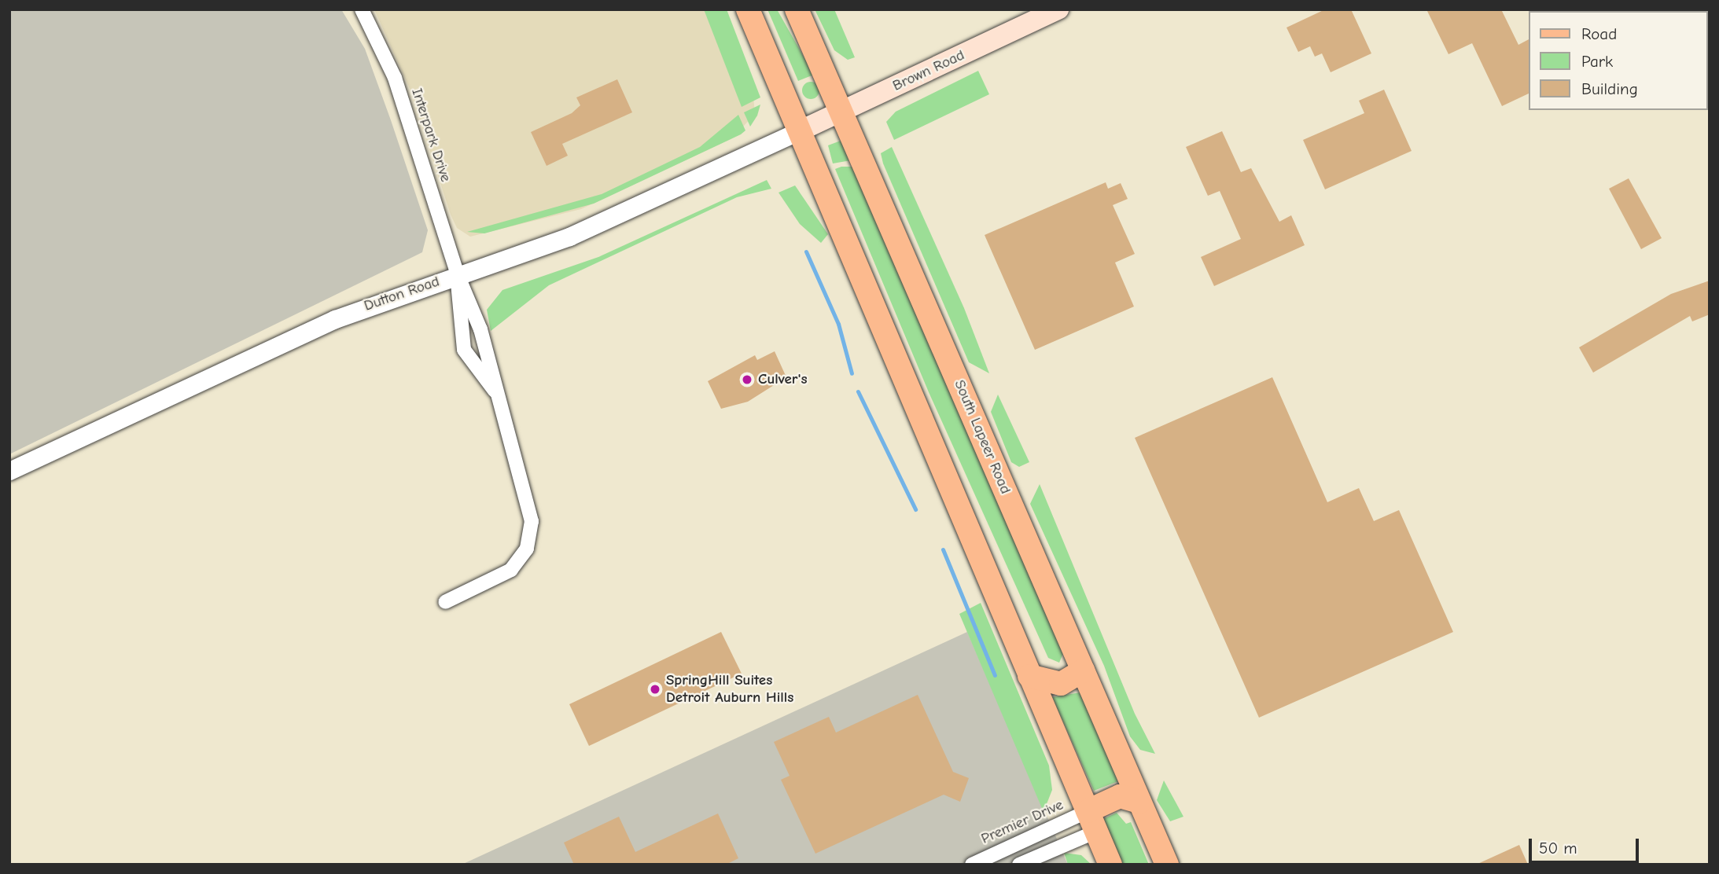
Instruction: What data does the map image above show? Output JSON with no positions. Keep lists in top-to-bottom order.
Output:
{
  "streets": {
    "main road": ["Brown Road", "South Lapeer Road"],
    "street": ["Interpark Drive", "Dutton Road", "Premier Drive"]
  },
  "crossings": [
    ["Brown Road", "Dutton Road"],
    ["Brown Road", "South Lapeer Road"],
    ["Interpark Drive", "Dutton Road"]
  ],
  "places": ["Culver's", "SpringHill Suites Detroit Auburn Hills"],
  "legend": ["Road", "Park", "Building"],
  "scale_bar": "50 m"
}
